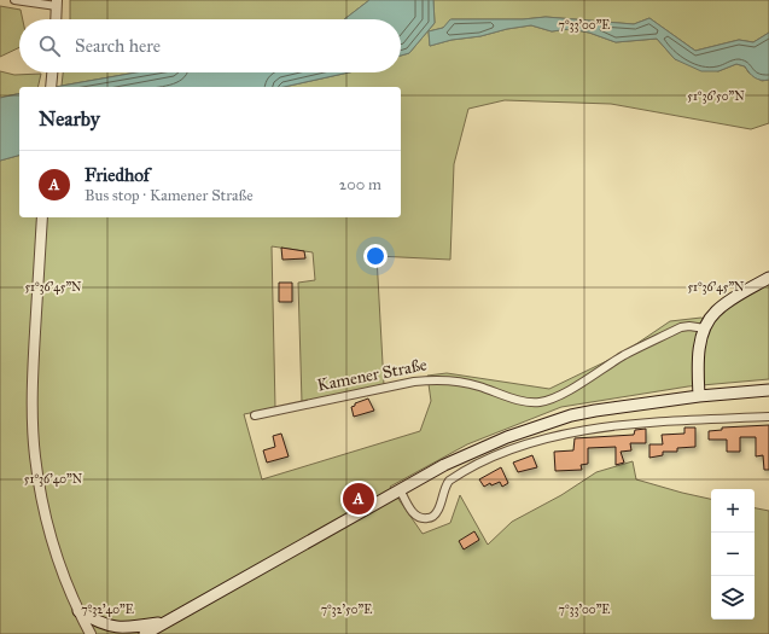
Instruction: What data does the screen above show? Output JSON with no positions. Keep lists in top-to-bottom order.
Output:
{
  "streets": {
    "street": ["Kamener Straße"]
  },
  "page": {
    "search": "Search here",
    "heading": "Nearby",
    "list": [
      {
        "mark": "A",
        "name": "Friedhof",
        "note": "Bus stop · Kamener Straße",
        "value": "200 m"
      }
    ],
    "pins": "A",
    "map_buttons": ["+", "−"]
  },
  "coordinates": [
    "7°33'00\"E",
    "51°36'50\"N",
    "51°36'45\"N",
    "51°36'40\"N",
    "7°32'40\"E",
    "7°32'50\"E"
  ]
}
